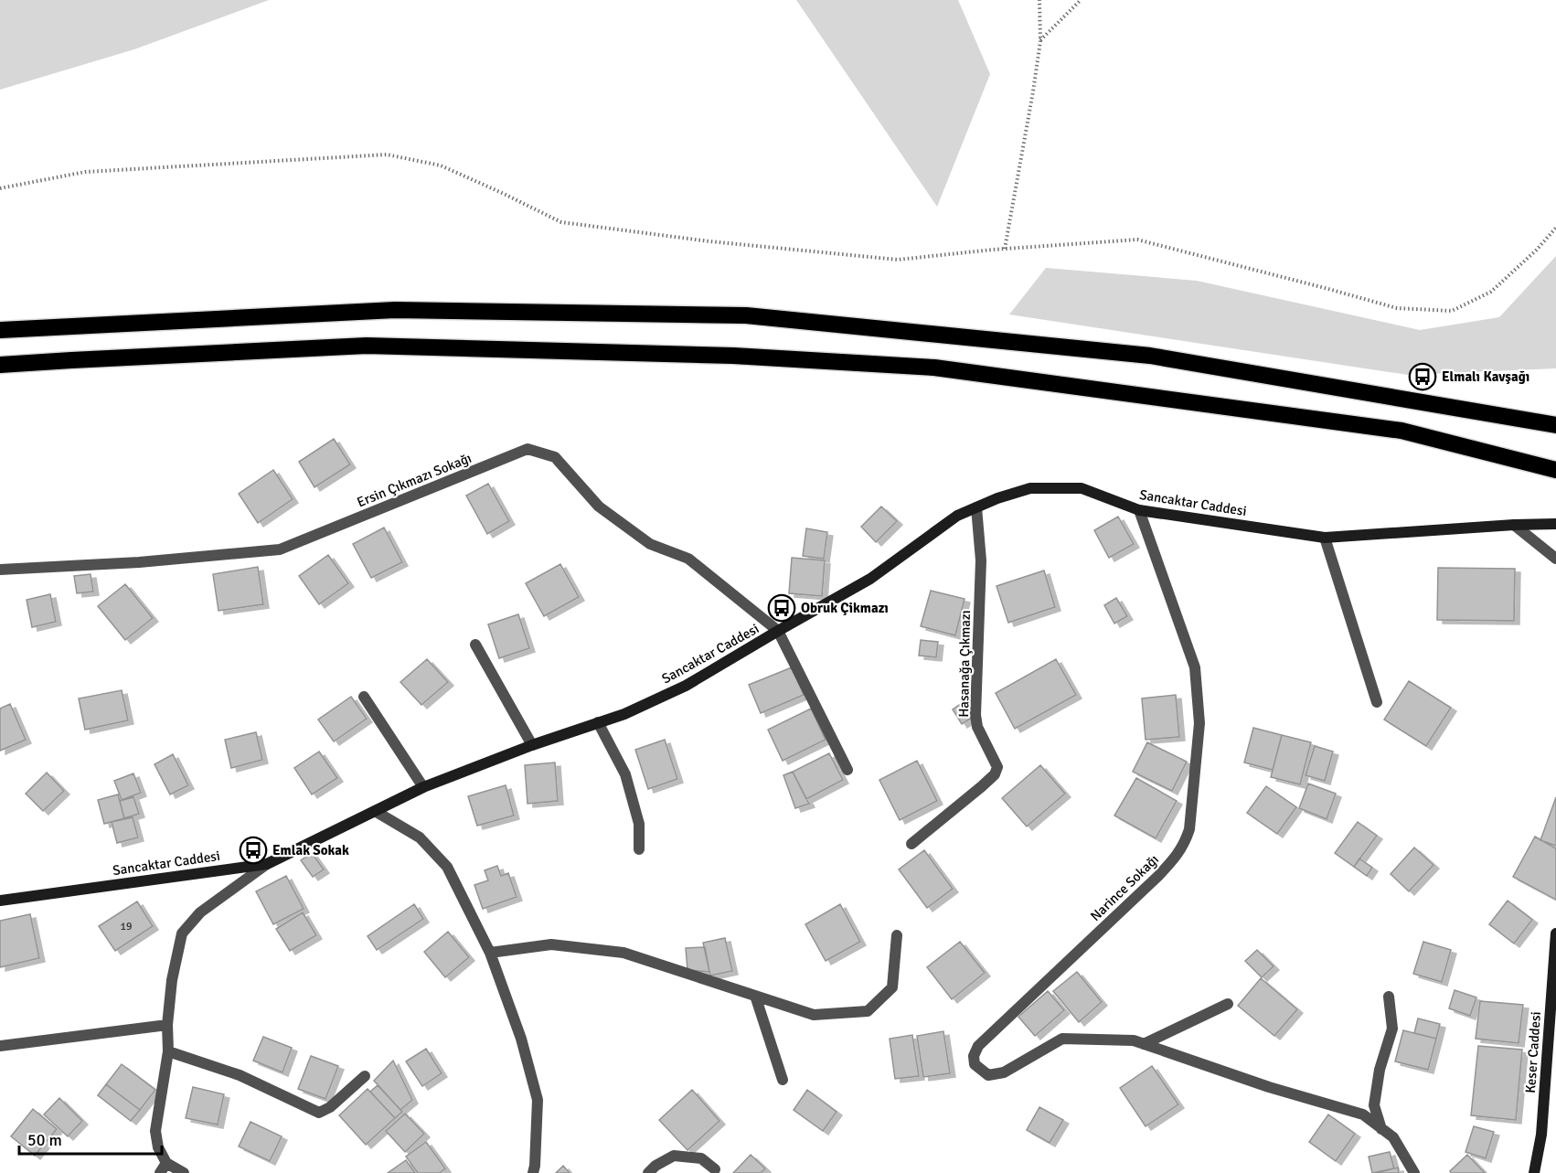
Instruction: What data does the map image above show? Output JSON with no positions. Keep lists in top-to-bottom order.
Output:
{
  "streets": {
    "street": [
      "Ersin Çıkmazı Sokağı",
      "Sancaktar Caddesi",
      "Hasanağa Çıkmazı",
      "Narince Sokağı",
      "Keser Caddesi"
    ]
  },
  "crossings": [
    ["Ersin Çıkmazı Sokağı", "Sancaktar Caddesi"],
    ["Sancaktar Caddesi", "Hasanağa Çıkmazı"],
    ["Sancaktar Caddesi", "Narince Sokağı"]
  ],
  "places": {
    "bus stop": ["Elmalı Kavşağı", "Obruk Çikmazı", "Emlak Sokak"]
  },
  "house_numbers": ["19"],
  "scale_bar": "50 m"
}
